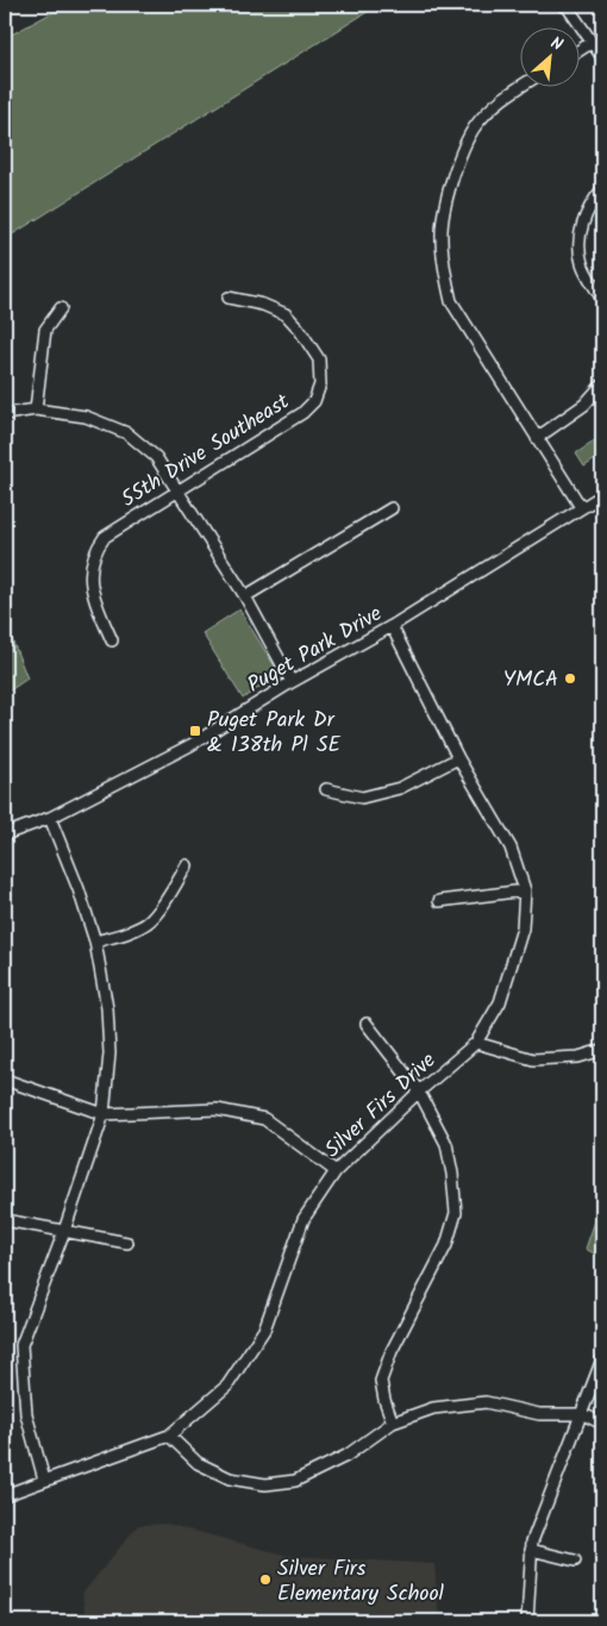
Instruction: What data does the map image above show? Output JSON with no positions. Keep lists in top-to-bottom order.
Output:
{
  "streets": {
    "street": ["55th Drive Southeast", "Puget Park Drive", "Silver Firs Drive"]
  },
  "crossings": [
    ["Puget Park Drive", "Silver Firs Drive"]
  ],
  "places": {
    "other": ["YMCA", "Silver Firs Elementary School"],
    "transit": ["Puget Park Dr & 138th Pl SE"]
  },
  "north": "top right"
}
